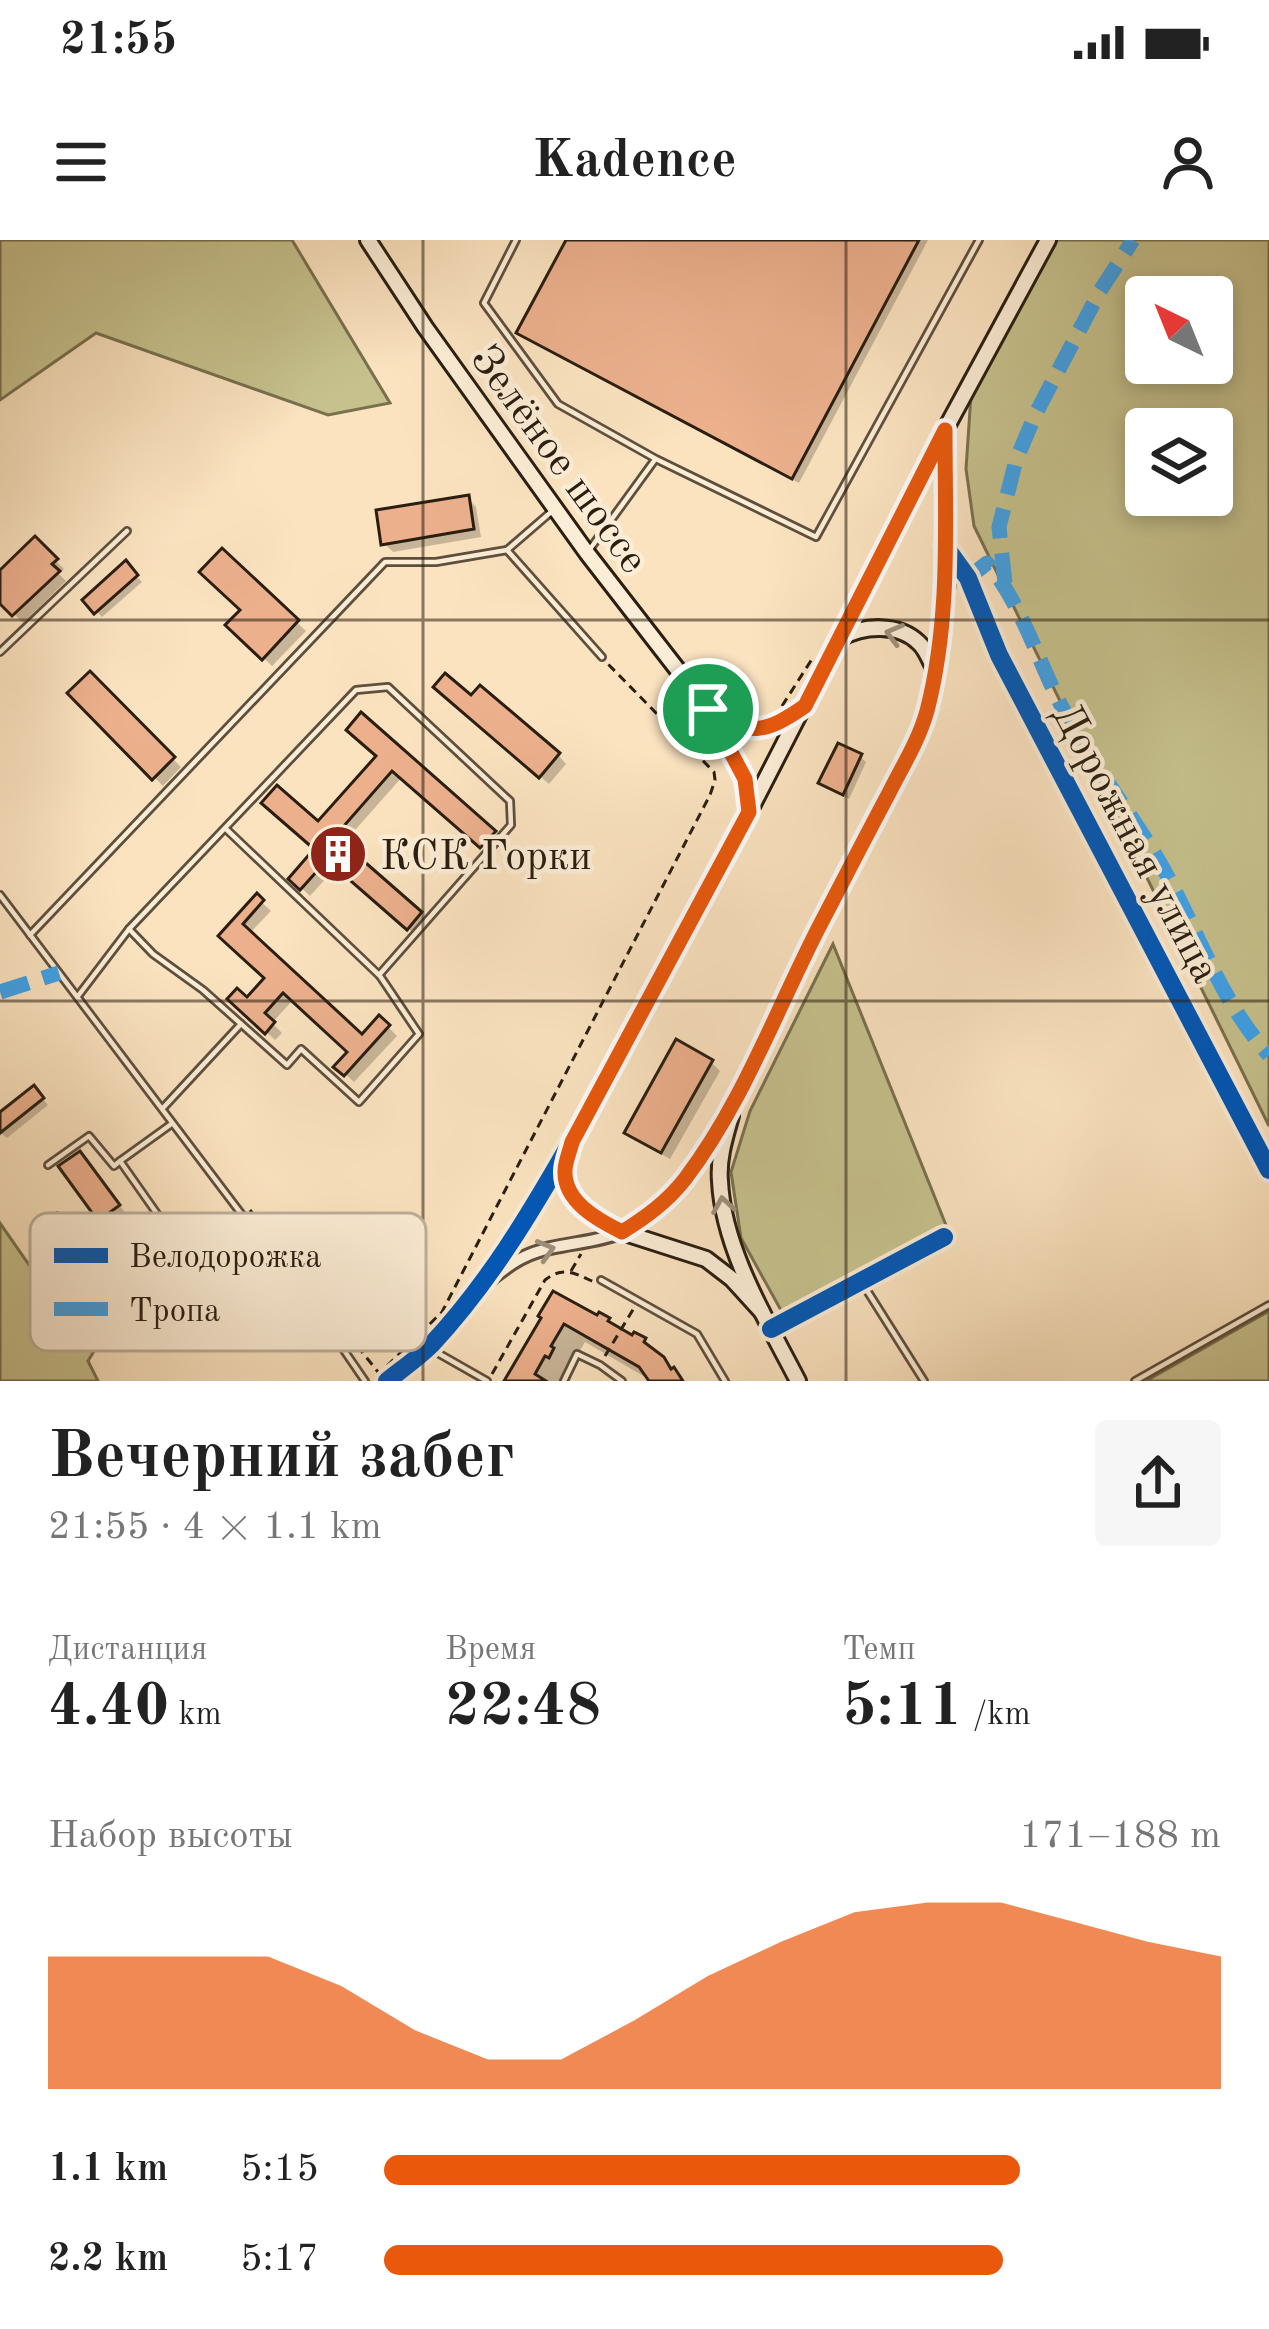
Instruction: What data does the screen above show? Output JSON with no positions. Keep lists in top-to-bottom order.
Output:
{
  "streets": {
    "main road": ["Зелёное шоссе"],
    "street": ["Дорожная улица"]
  },
  "places": {
    "building": ["КСК Горки"]
  },
  "legend": ["Велодорожка", "Тропа"],
  "north": "top left",
  "page": {
    "status": "21:55",
    "header": "Kadence",
    "heading": ["Вечерний забег", "21:55 · 4 × 1.1 km"],
    "stats": [
      ["Дистанция", "4.40 km"],
      ["Время", "22:48"],
      ["Темп", "5:11 /km"]
    ],
    "chart": ["Набор высоты", "171–188 m"],
    "list": [
      {
        "name": "1.1 km",
        "note": "5:15"
      },
      {
        "name": "2.2 km",
        "note": "5:17"
      }
    ]
  }
}
